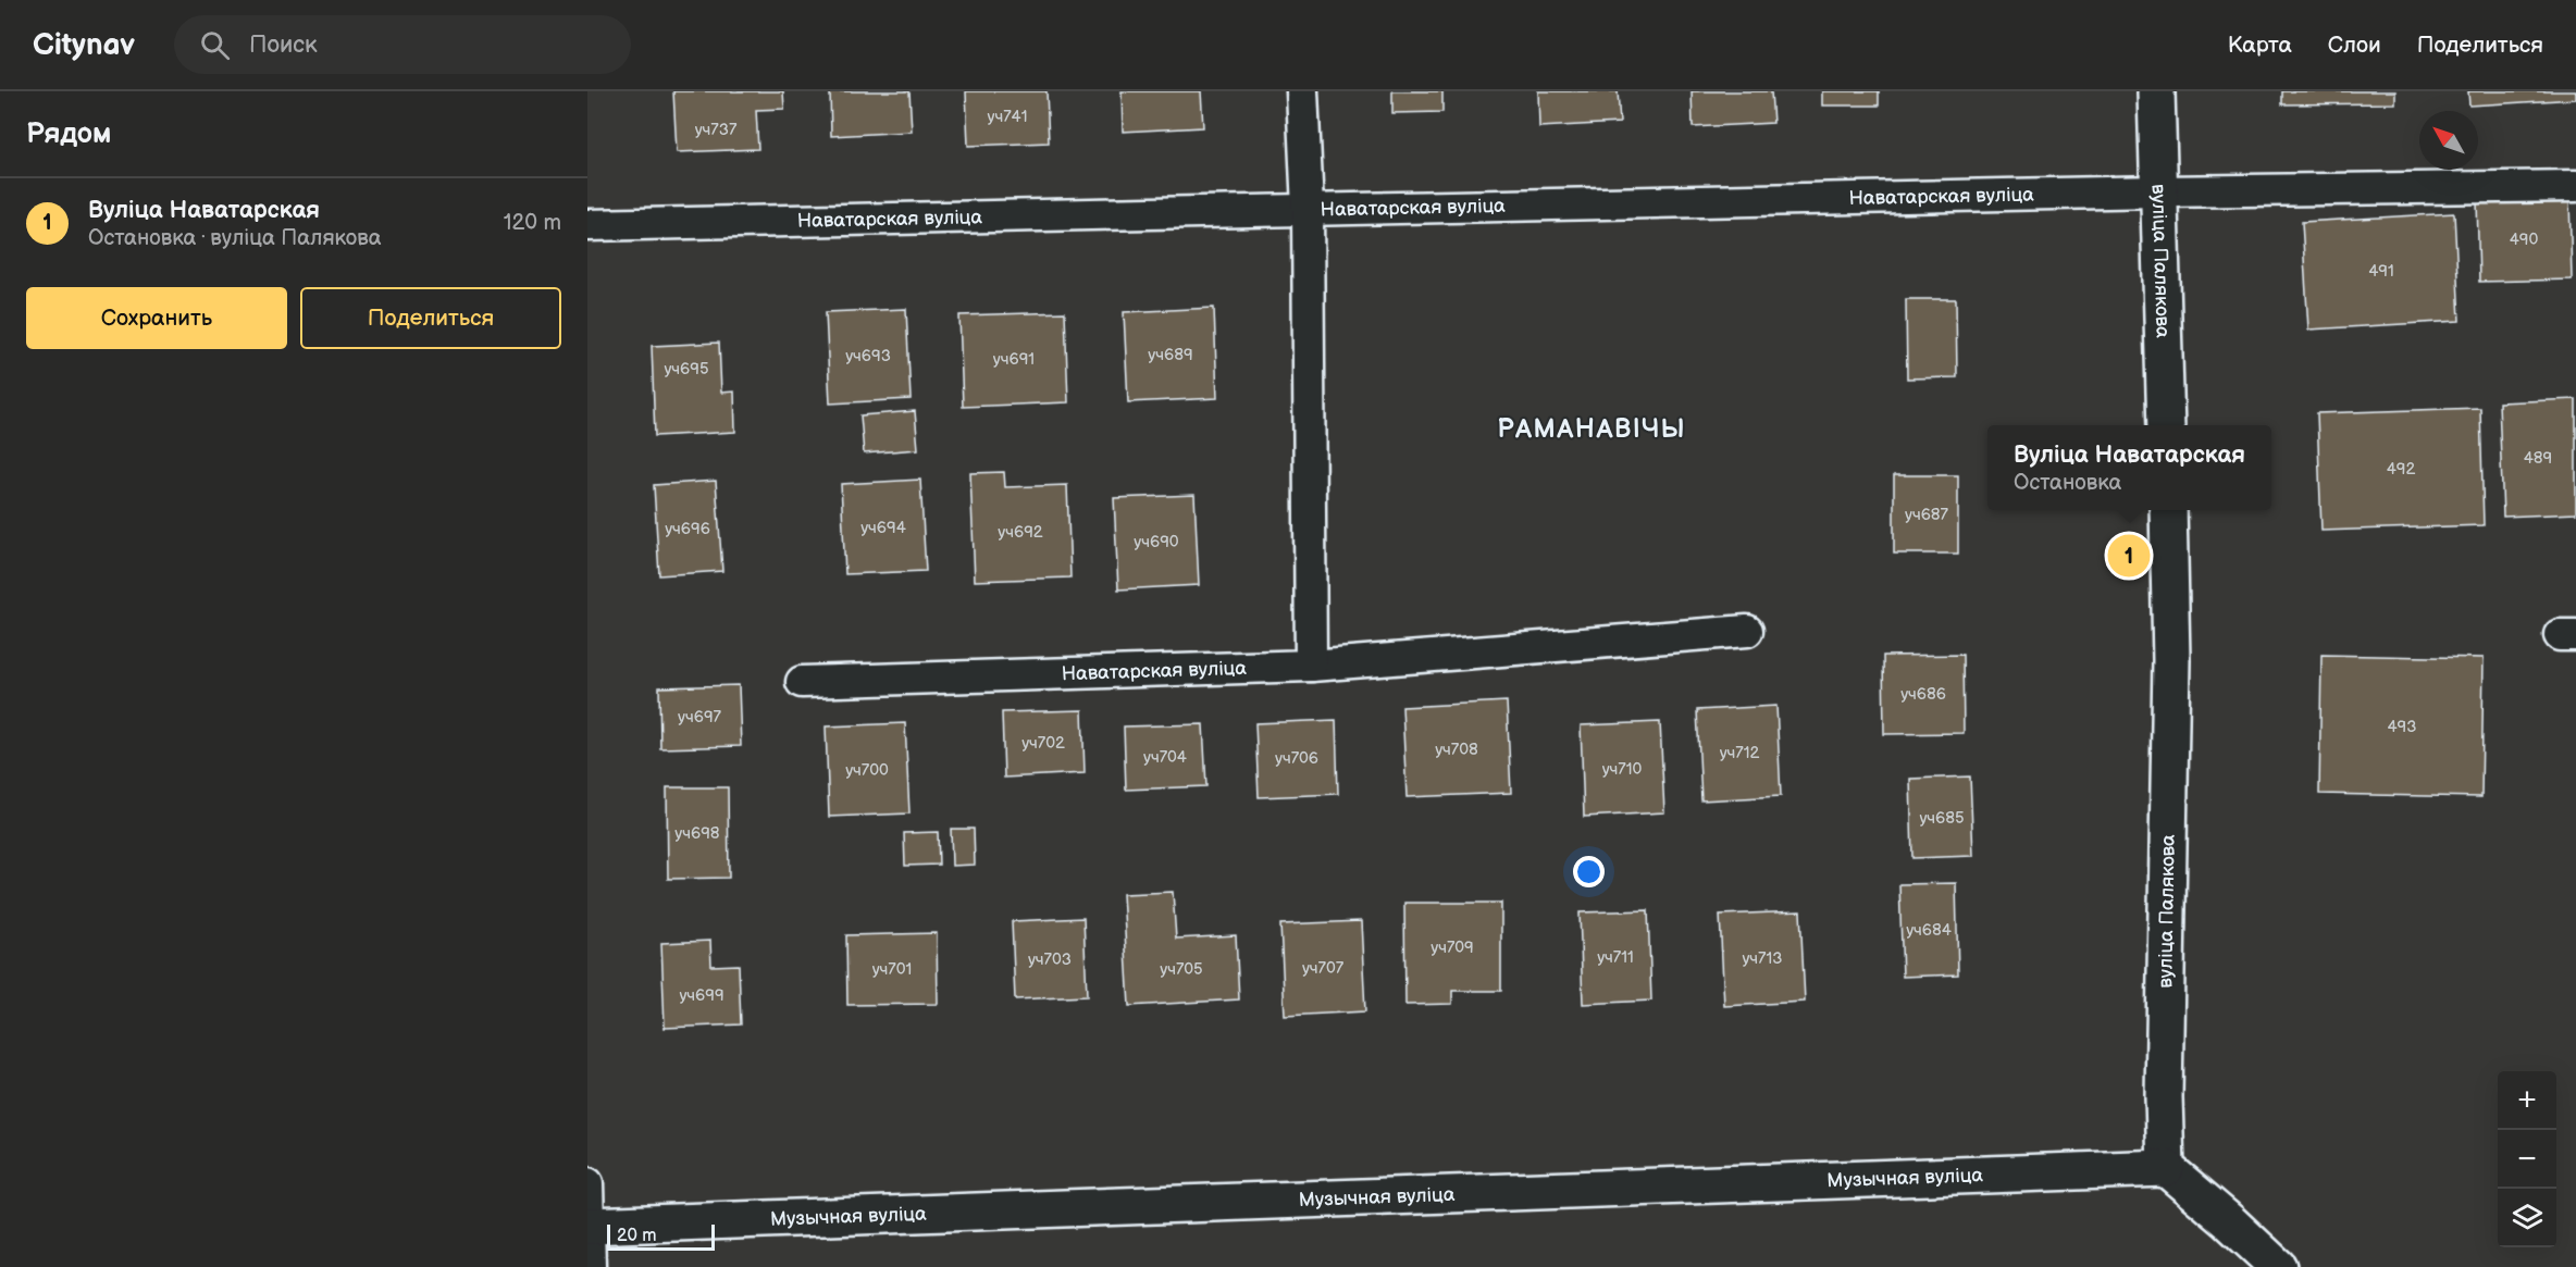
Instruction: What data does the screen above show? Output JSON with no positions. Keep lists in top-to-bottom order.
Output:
{
  "streets": {
    "street": ["Наватарская вуліца", "вуліца Палякова", "Музычная вуліца"]
  },
  "crossings": [
    ["Наватарская вуліца", "вуліца Палякова"],
    ["вуліца Палякова", "Музычная вуліца"]
  ],
  "districts": ["РАМАНАВІЧЫ"],
  "house_numbers": [
    "уч741",
    "уч737",
    "490",
    "491",
    "уч689",
    "уч693",
    "уч691",
    "уч695",
    "489",
    "492",
    "уч687",
    "уч694",
    "уч696",
    "уч692",
    "уч690",
    "уч686",
    "уч697",
    "493",
    "уч702",
    "уч708",
    "уч712",
    "уч704",
    "уч706",
    "уч710",
    "уч700",
    "уч685",
    "уч698",
    "уч684",
    "уч709",
    "уч711",
    "уч713",
    "уч703",
    "уч707",
    "уч701",
    "уч705",
    "уч699"
  ],
  "scale_bar": "20 m",
  "north": "top left",
  "page": {
    "header": "Citynav",
    "search": "Поиск",
    "nav": ["Карта", "Слои", "Поделиться"],
    "heading": "Рядом",
    "list": [
      {
        "mark": "1",
        "name": "Вуліца Наватарская",
        "note": "Остановка · вуліца Палякова",
        "value": "120 m"
      }
    ],
    "buttons": ["Сохранить", "Поделиться"],
    "popup": ["Вуліца Наватарская", "Остановка"],
    "pins": "1",
    "map_buttons": ["+", "−"],
    "scale": "20 m"
  }
}
